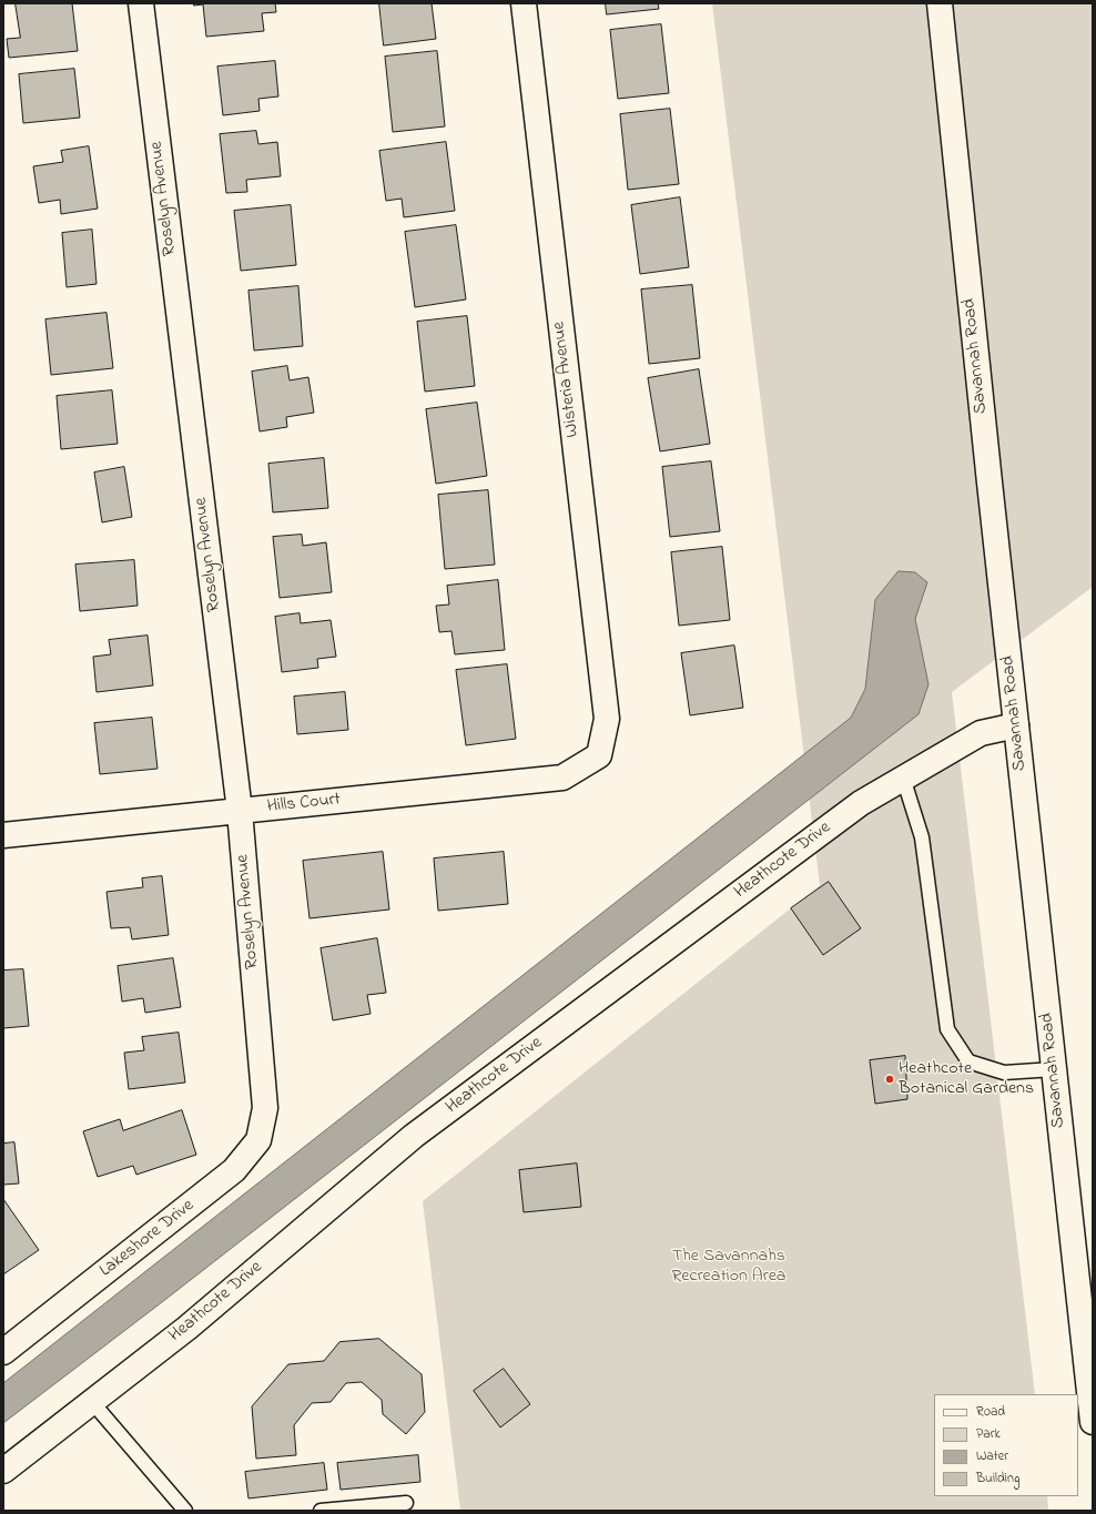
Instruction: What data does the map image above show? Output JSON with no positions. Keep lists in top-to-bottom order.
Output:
{
  "streets": {
    "street": [
      "Roselyn Avenue",
      "Savannah Road",
      "Wisteria Avenue",
      "Hills Court",
      "Heathcote Drive",
      "Lakeshore Drive"
    ]
  },
  "crossings": [
    ["Roselyn Avenue", "Hills Court"],
    ["Roselyn Avenue", "Lakeshore Drive"],
    ["Savannah Road", "Heathcote Drive"],
    ["Wisteria Avenue", "Hills Court"]
  ],
  "parks": ["The Savannahs Recreation Area"],
  "places": ["Heathcote Botanical Gardens"],
  "legend": [
    "Road",
    "Park",
    "Water",
    "Building"
  ]
}
